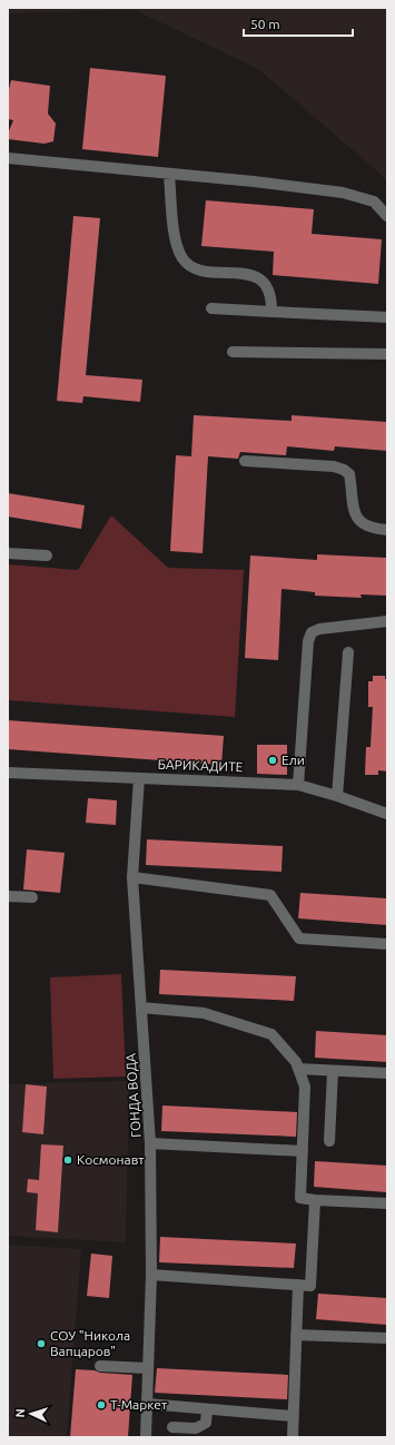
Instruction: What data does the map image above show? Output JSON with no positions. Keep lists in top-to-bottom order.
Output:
{
  "streets": {
    "street": ["БАРИКАДИТЕ", "ГОНДА ВОДА"]
  },
  "crossings": [
    ["БАРИКАДИТЕ", "ГОНДА ВОДА"]
  ],
  "places": [
    "Ели",
    "Космонавт",
    "СОУ \"Никола Вапцаров\"",
    "Т-Маркет"
  ],
  "scale_bar": "50 m",
  "north": "left"
}
